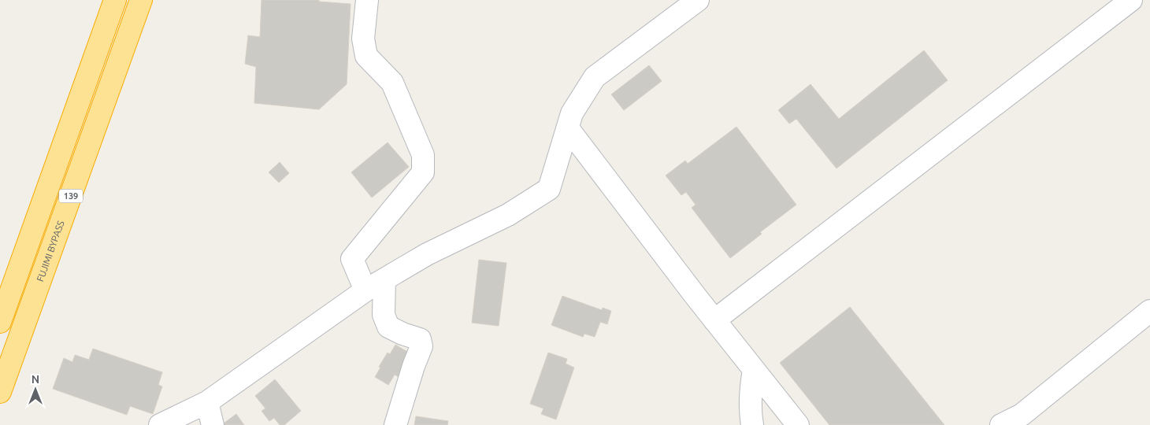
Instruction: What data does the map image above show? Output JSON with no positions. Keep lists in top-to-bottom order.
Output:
{
  "streets": {
    "highway": ["139", "FUJIMI BYPASS"]
  },
  "north": "top"
}
